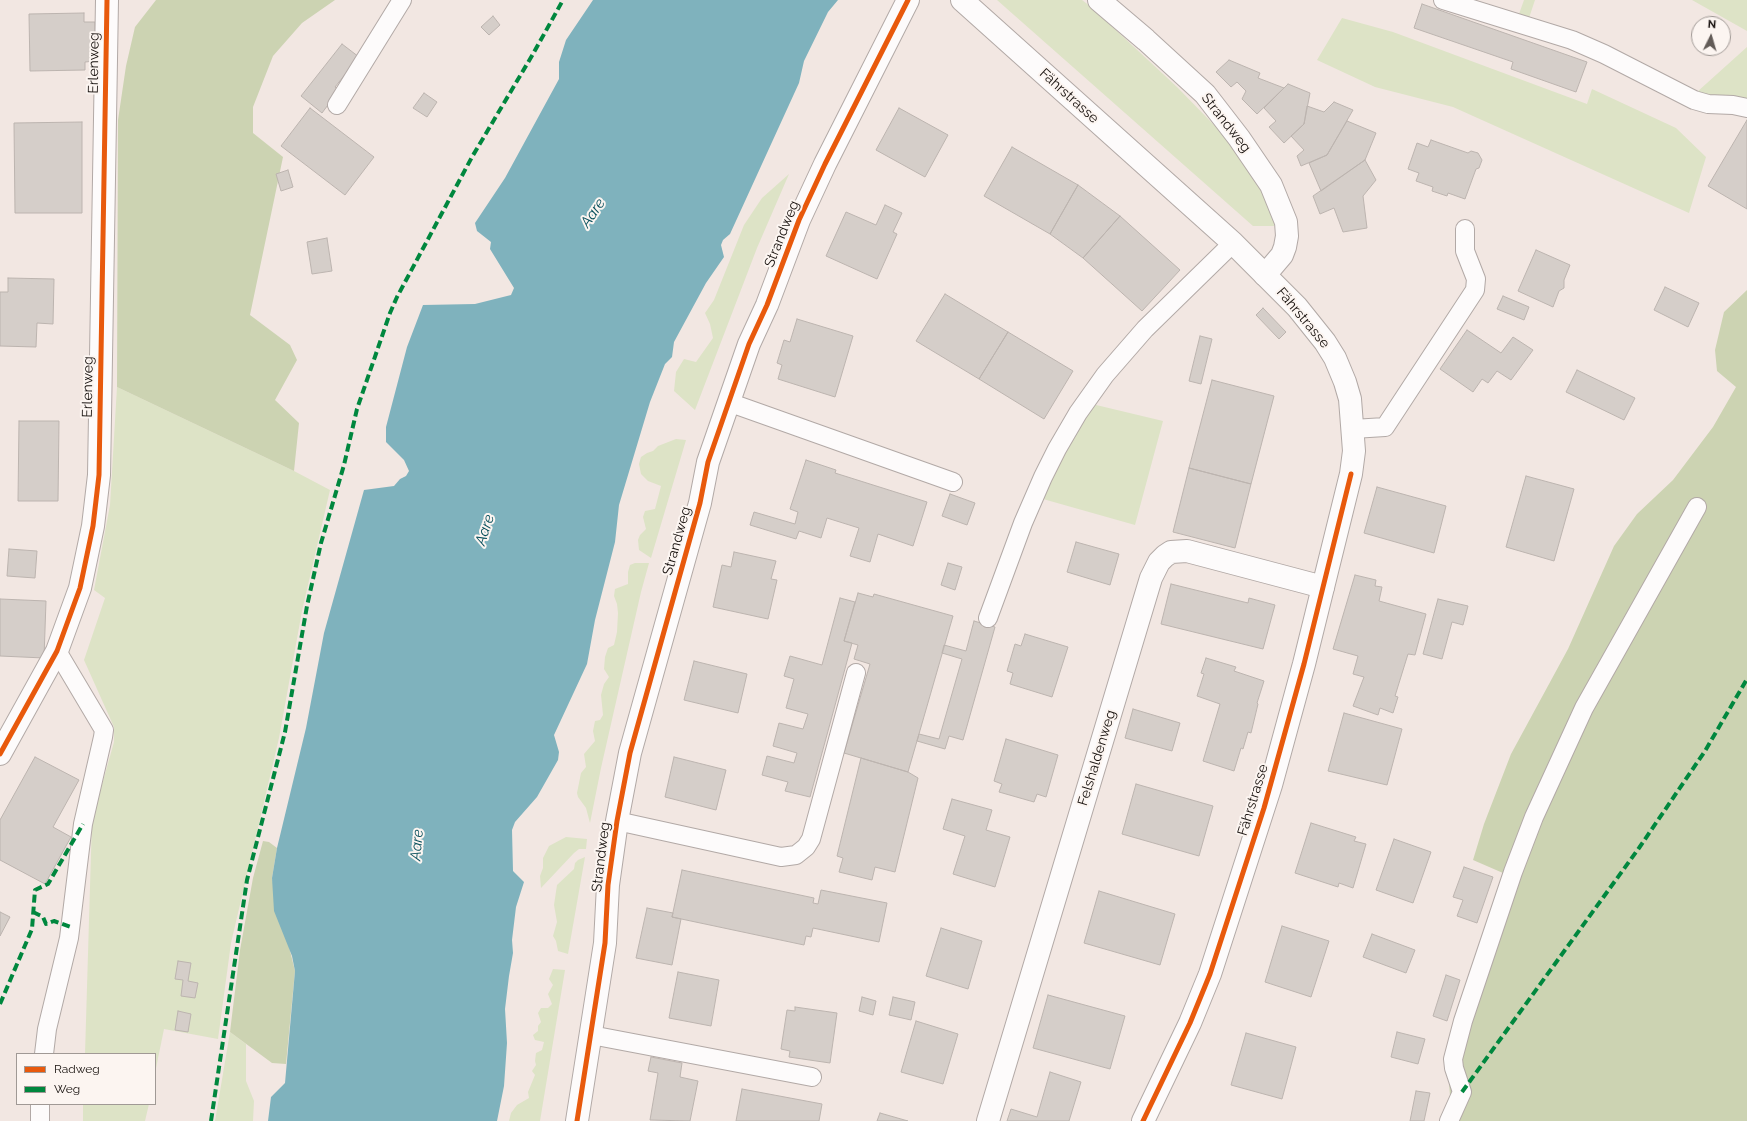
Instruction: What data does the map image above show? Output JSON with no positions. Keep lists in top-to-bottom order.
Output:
{
  "streets": {
    "street": [
      "Erlenweg",
      "Fährstrasse",
      "Strandweg",
      "Felshaldenweg"
    ]
  },
  "crossings": [
    ["Fährstrasse", "Strandweg"],
    ["Fährstrasse", "Felshaldenweg"]
  ],
  "water": ["Aare"],
  "legend": ["Radweg", "Weg"],
  "north": "top"
}
